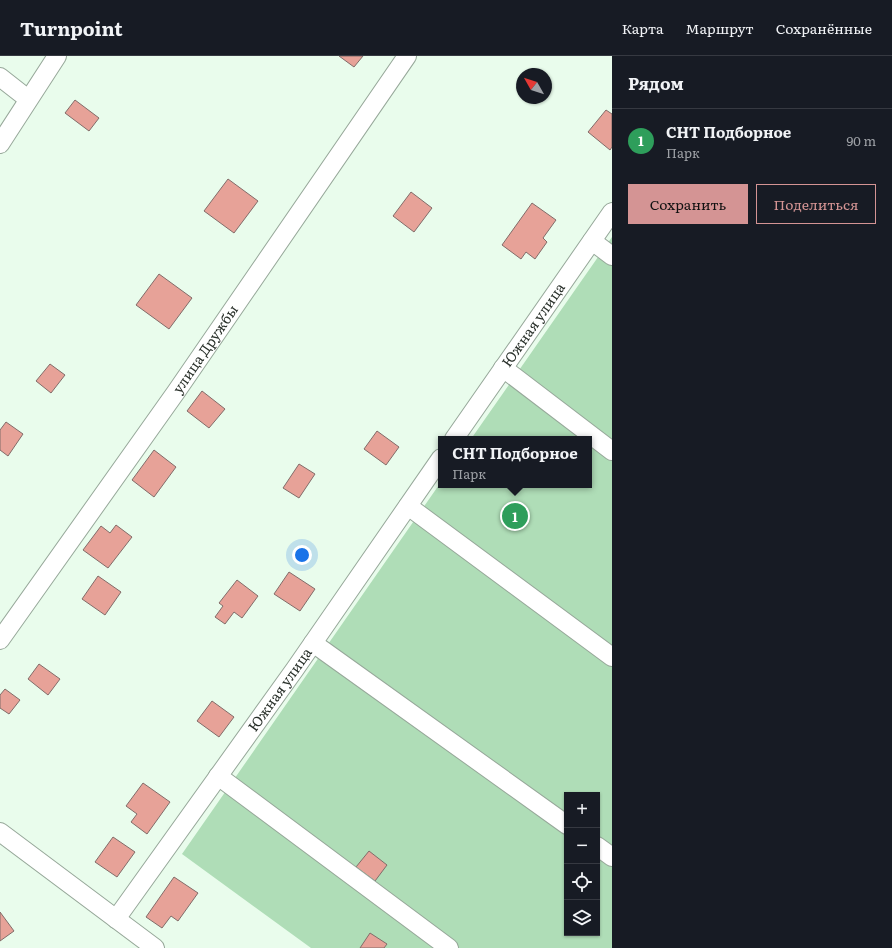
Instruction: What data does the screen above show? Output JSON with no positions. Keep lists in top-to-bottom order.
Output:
{
  "streets": {
    "street": ["Южная улица", "улица Дружбы"]
  },
  "north": "top left",
  "page": {
    "header": "Turnpoint",
    "nav": ["Карта", "Маршрут", "Сохранённые"],
    "heading": "Рядом",
    "list": [
      {
        "mark": "1",
        "name": "СНТ Подборное",
        "note": "Парк",
        "value": "90 m"
      }
    ],
    "buttons": ["Сохранить", "Поделиться"],
    "popup": ["СНТ Подборное", "Парк"],
    "pins": "1",
    "map_buttons": ["+", "−"]
  }
}
